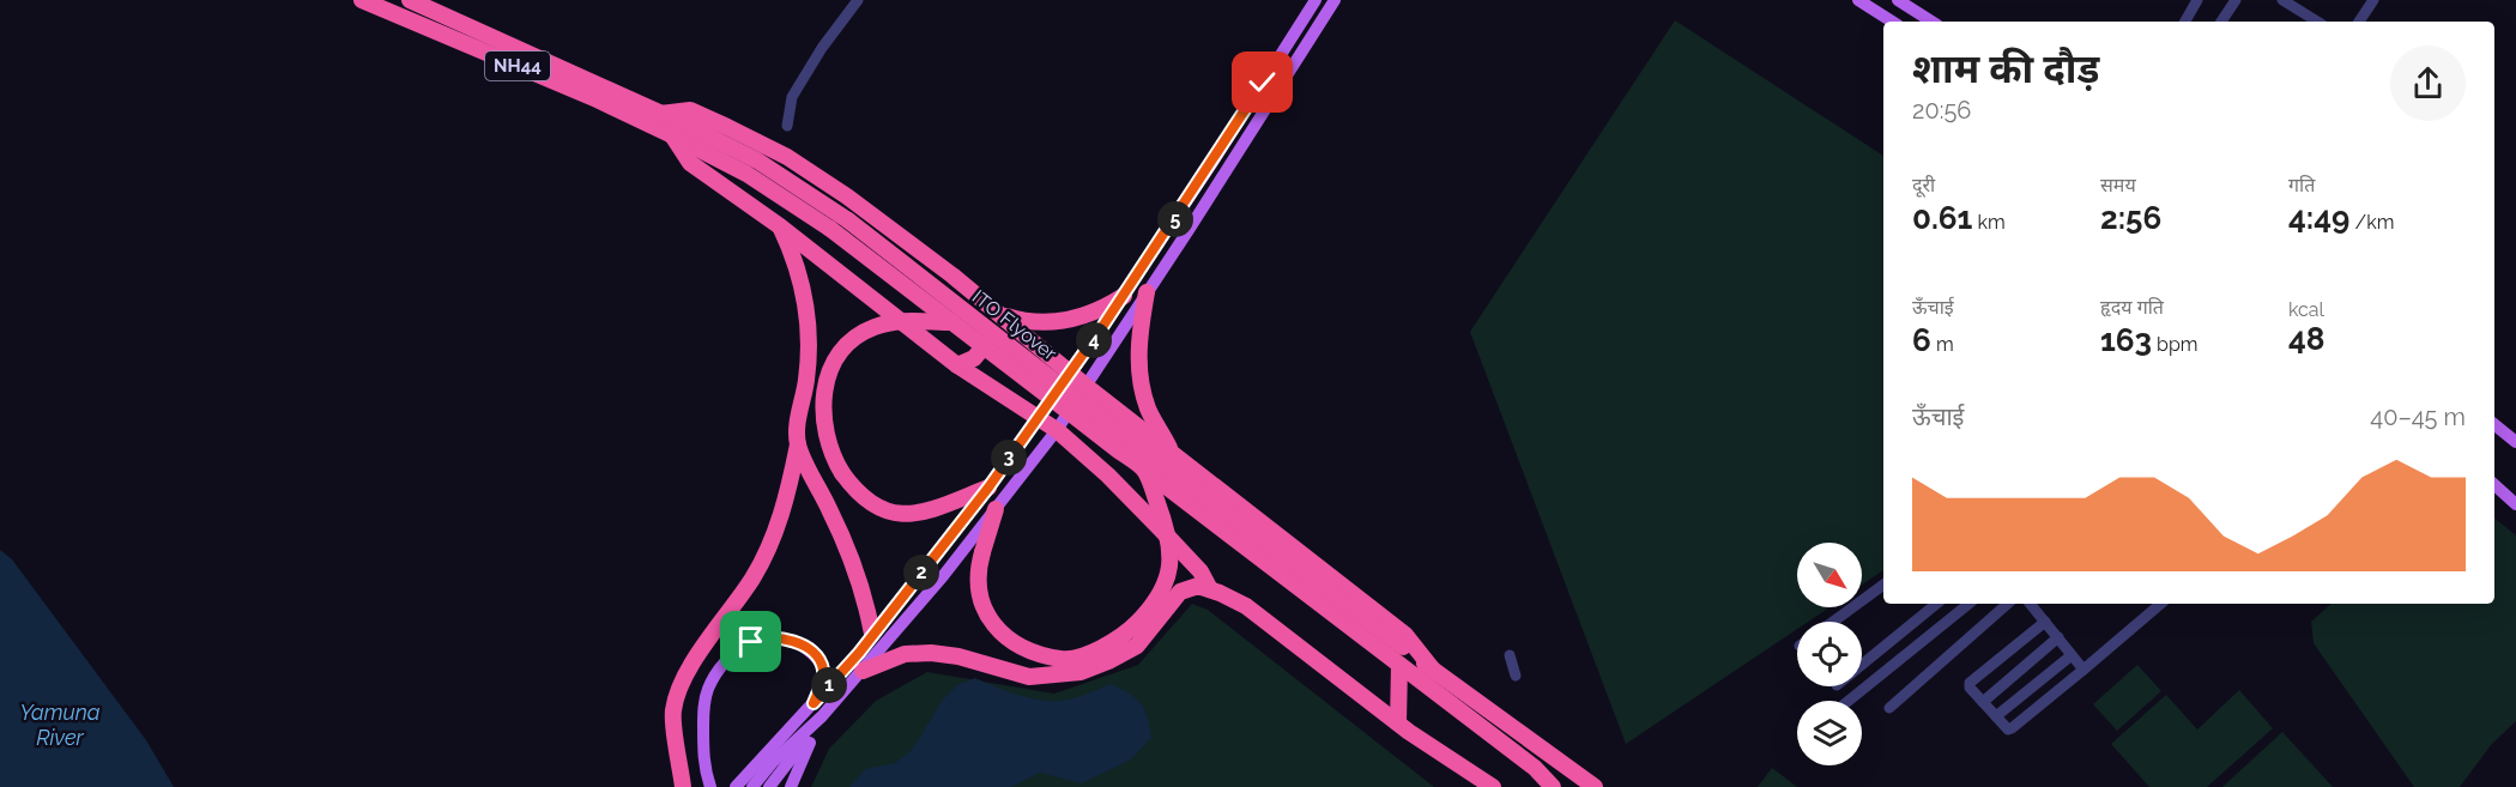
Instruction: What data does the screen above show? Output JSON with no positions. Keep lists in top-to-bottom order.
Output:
{
  "streets": {
    "highway": ["NH44", "ITO Flyover"]
  },
  "crossings": [
    ["NH44", "ITO Flyover"]
  ],
  "water": ["Yamuna River"],
  "north": "bottom right",
  "page": {
    "heading": ["शाम की दौड़", "20:56"],
    "stats": [
      ["दूरी", "0.61 km"],
      ["समय", "2:56"],
      ["गति", "4:49 /km"],
      ["ऊँचाई", "6 m"],
      ["हृदय गति", "163 bpm"],
      ["kcal", "48"]
    ],
    "pins": [
      "5",
      "4",
      "3",
      "2",
      "1"
    ],
    "chart": ["ऊँचाई", "40–45 m"]
  }
}
